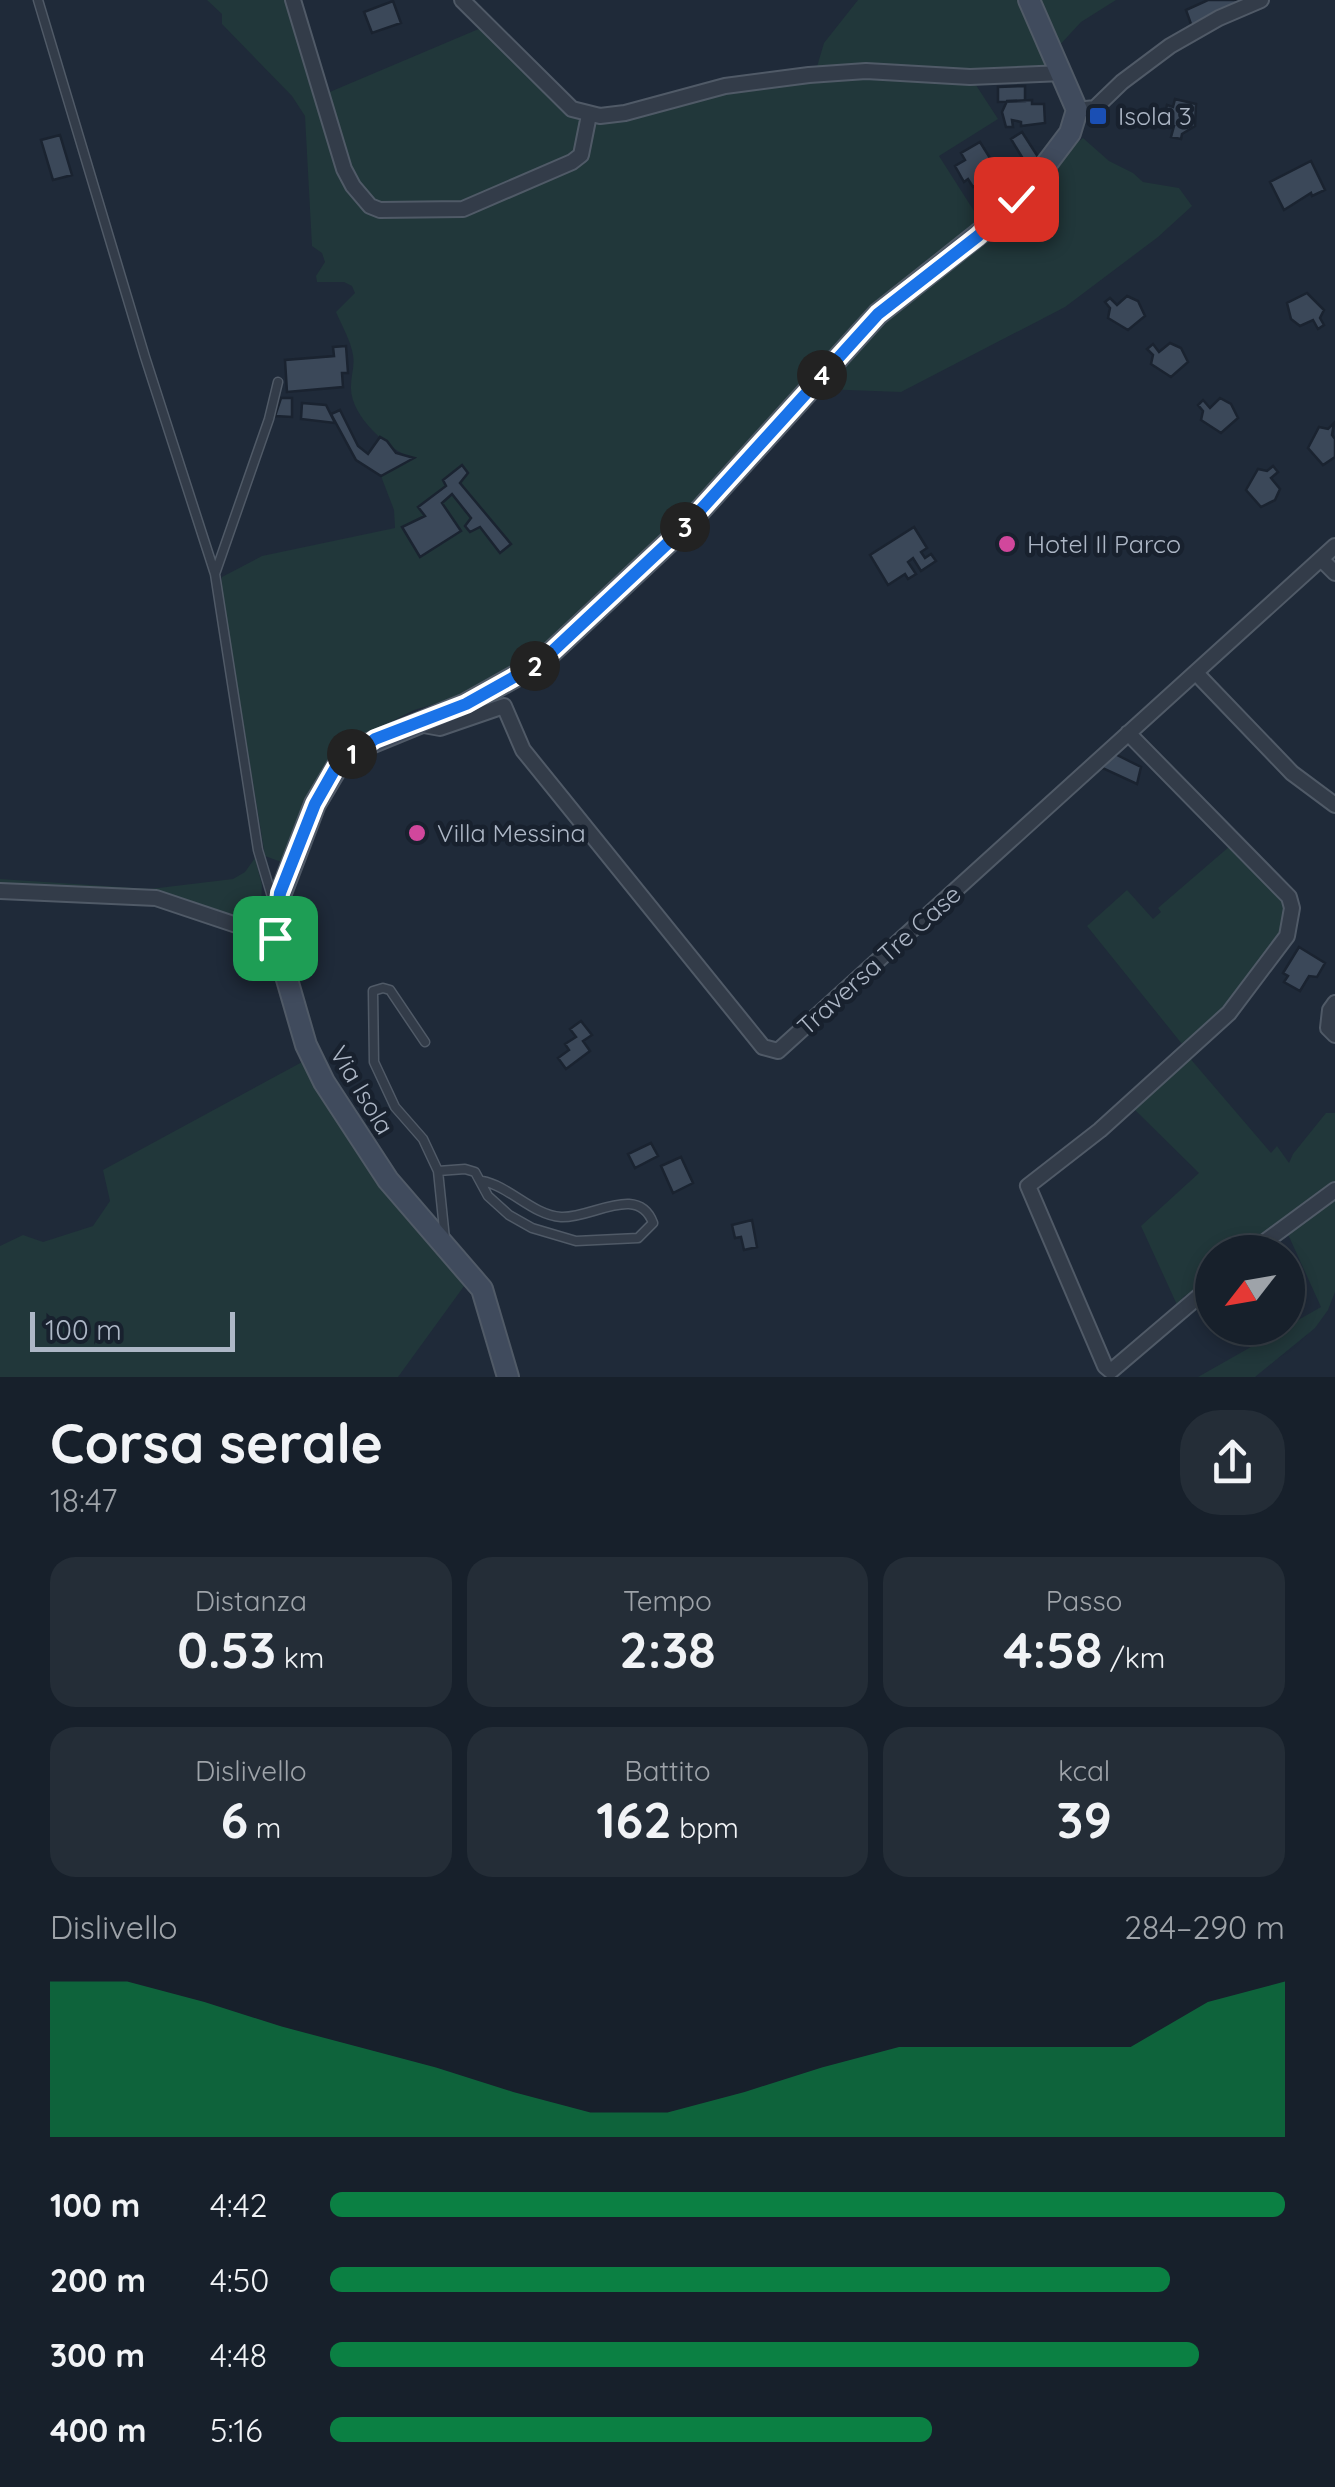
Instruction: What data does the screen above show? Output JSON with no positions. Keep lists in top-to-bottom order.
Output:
{
  "streets": {
    "street": ["Traversa Tre Case", "Via Isola"]
  },
  "crossings": [
    ["Traversa Tre Case", "Via Isola"]
  ],
  "places": {
    "transit": ["Isola 3"],
    "other": ["Hotel Il Parco", "Villa Messina"]
  },
  "scale_bar": "100 m",
  "north": "bottom left",
  "page": {
    "pins": [
      "4",
      "3",
      "2",
      "1"
    ],
    "scale": "100 m",
    "heading": ["Corsa serale", "18:47"],
    "stats": [
      ["Distanza", "0.53 km"],
      ["Tempo", "2:38"],
      ["Passo", "4:58 /km"],
      ["Dislivello", "6 m"],
      ["Battito", "162 bpm"],
      ["kcal", "39"]
    ],
    "chart": ["Dislivello", "284–290 m"],
    "list": [
      {
        "name": "100 m",
        "note": "4:42"
      },
      {
        "name": "200 m",
        "note": "4:50"
      },
      {
        "name": "300 m",
        "note": "4:48"
      },
      {
        "name": "400 m",
        "note": "5:16"
      }
    ]
  }
}
